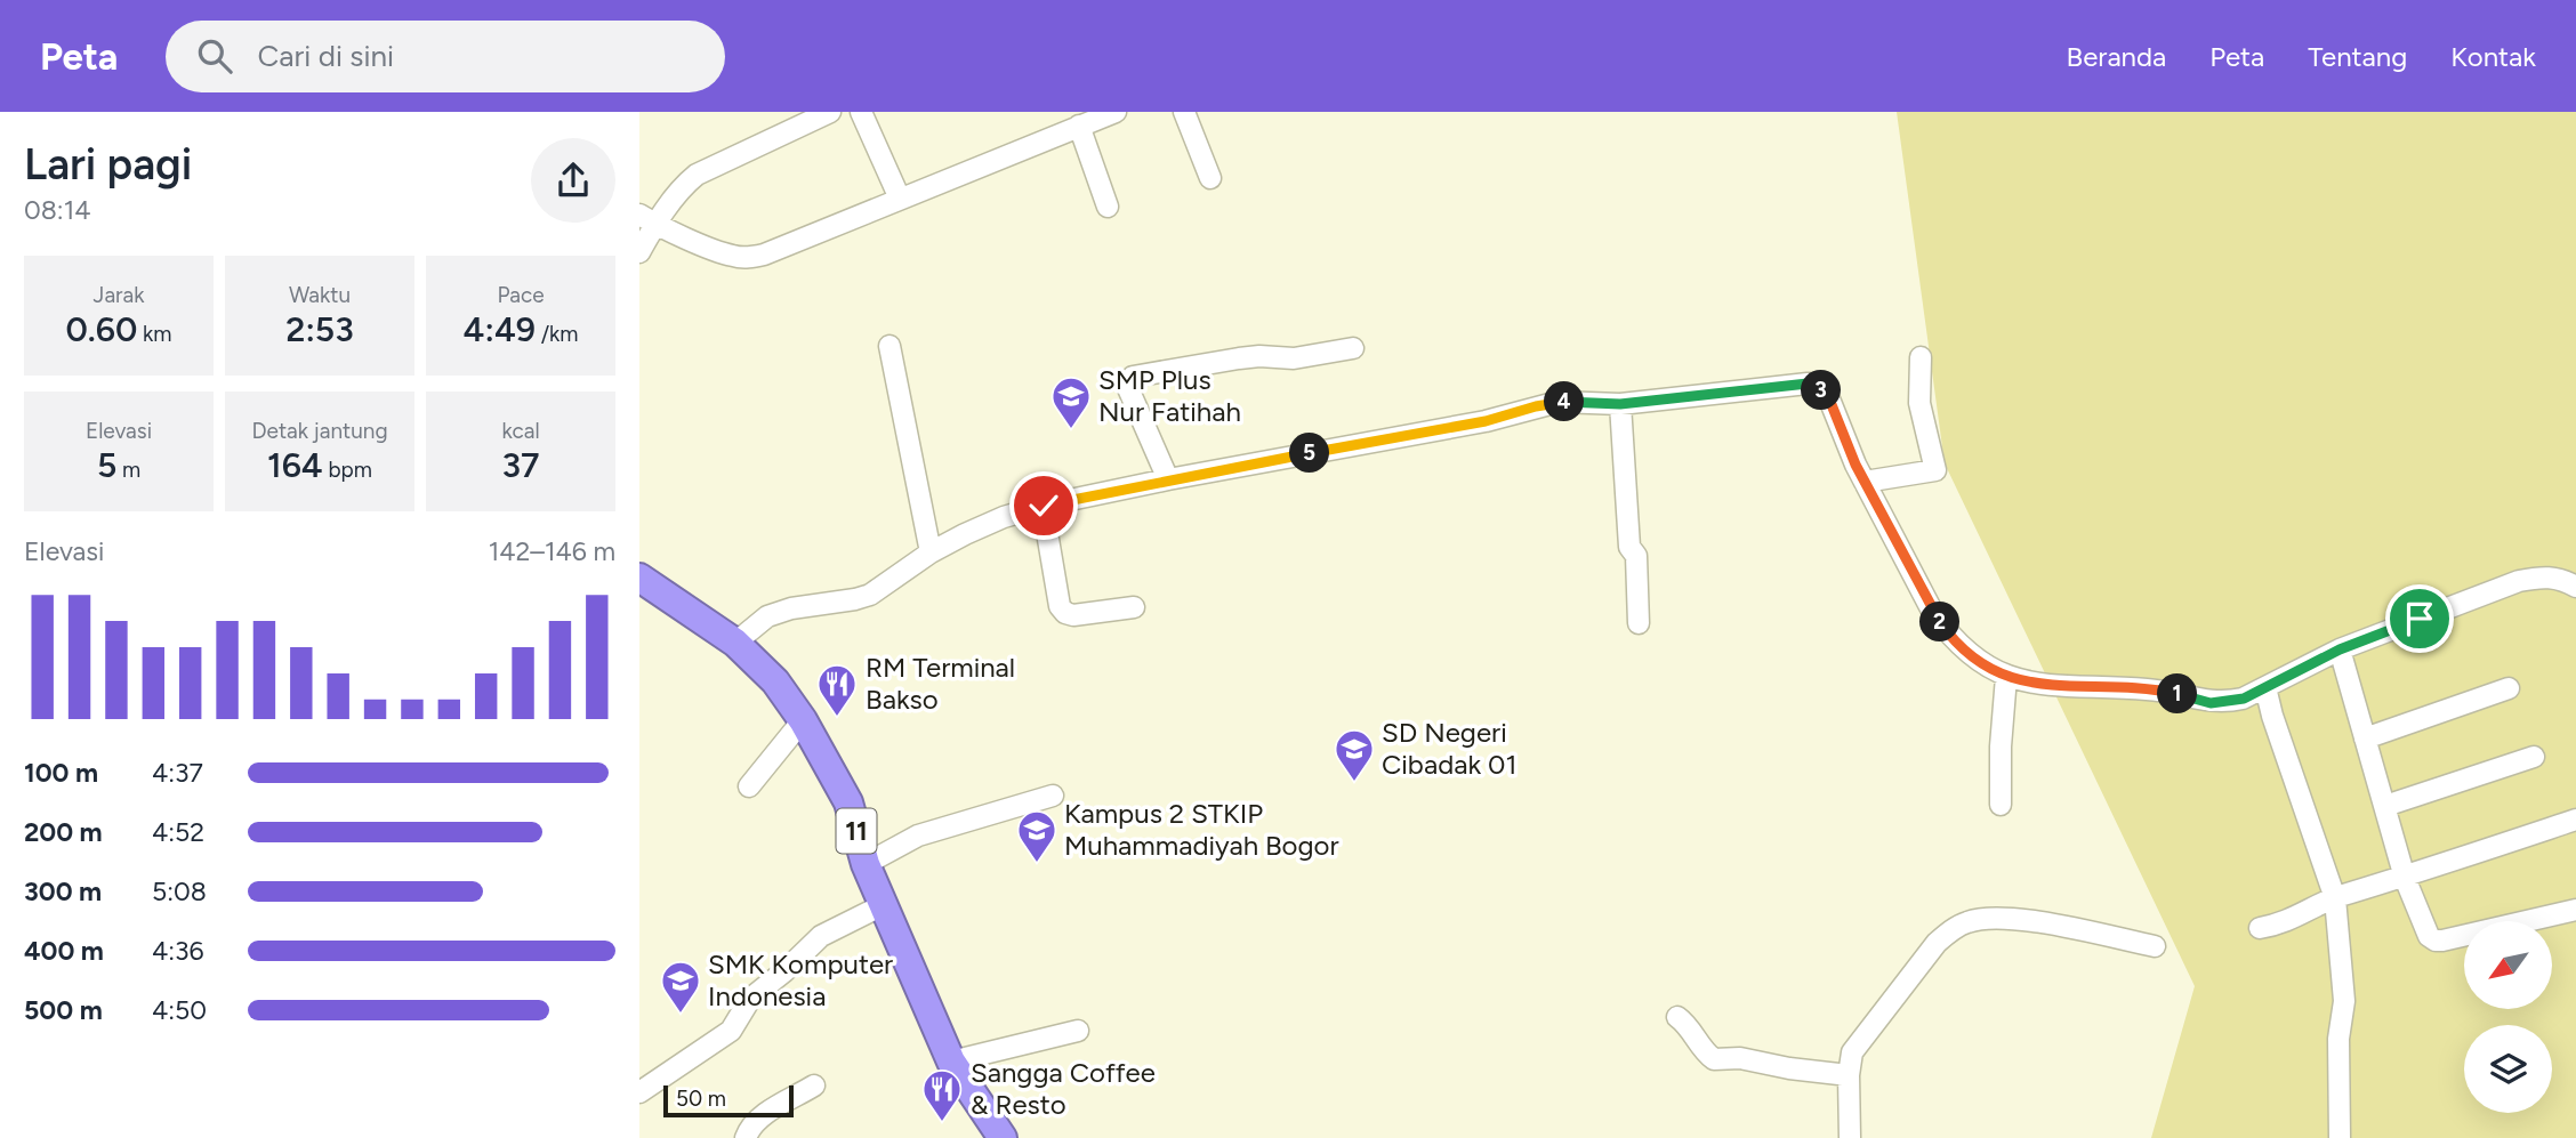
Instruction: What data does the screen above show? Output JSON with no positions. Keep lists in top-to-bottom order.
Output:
{
  "streets": {
    "highway": ["11"]
  },
  "places": {
    "school or university": [
      "SMP Plus Nur Fatihah",
      "SD Negeri Cibadak 01",
      "Kampus 2 STKIP Muhammadiyah Bogor",
      "SMK Komputer Indonesia"
    ],
    "restaurant": ["RM Terminal Bakso", "Sangga Coffee & Resto"]
  },
  "scale_bar": "50 m",
  "north": "bottom left",
  "page": {
    "header": "Peta",
    "search": "Cari di sini",
    "nav": [
      "Beranda",
      "Peta",
      "Tentang",
      "Kontak"
    ],
    "heading": ["Lari pagi", "08:14"],
    "stats": [
      ["Jarak", "0.60 km"],
      ["Waktu", "2:53"],
      ["Pace", "4:49 /km"],
      ["Elevasi", "5 m"],
      ["Detak jantung", "164 bpm"],
      ["kcal", "37"]
    ],
    "pins": [
      "3",
      "4",
      "5",
      "2",
      "1"
    ],
    "chart": ["Elevasi", "142–146 m"],
    "list": [
      {
        "name": "100 m",
        "note": "4:37"
      },
      {
        "name": "200 m",
        "note": "4:52"
      },
      {
        "name": "300 m",
        "note": "5:08"
      },
      {
        "name": "400 m",
        "note": "4:36"
      },
      {
        "name": "500 m",
        "note": "4:50"
      }
    ],
    "scale": "50 m"
  }
}
